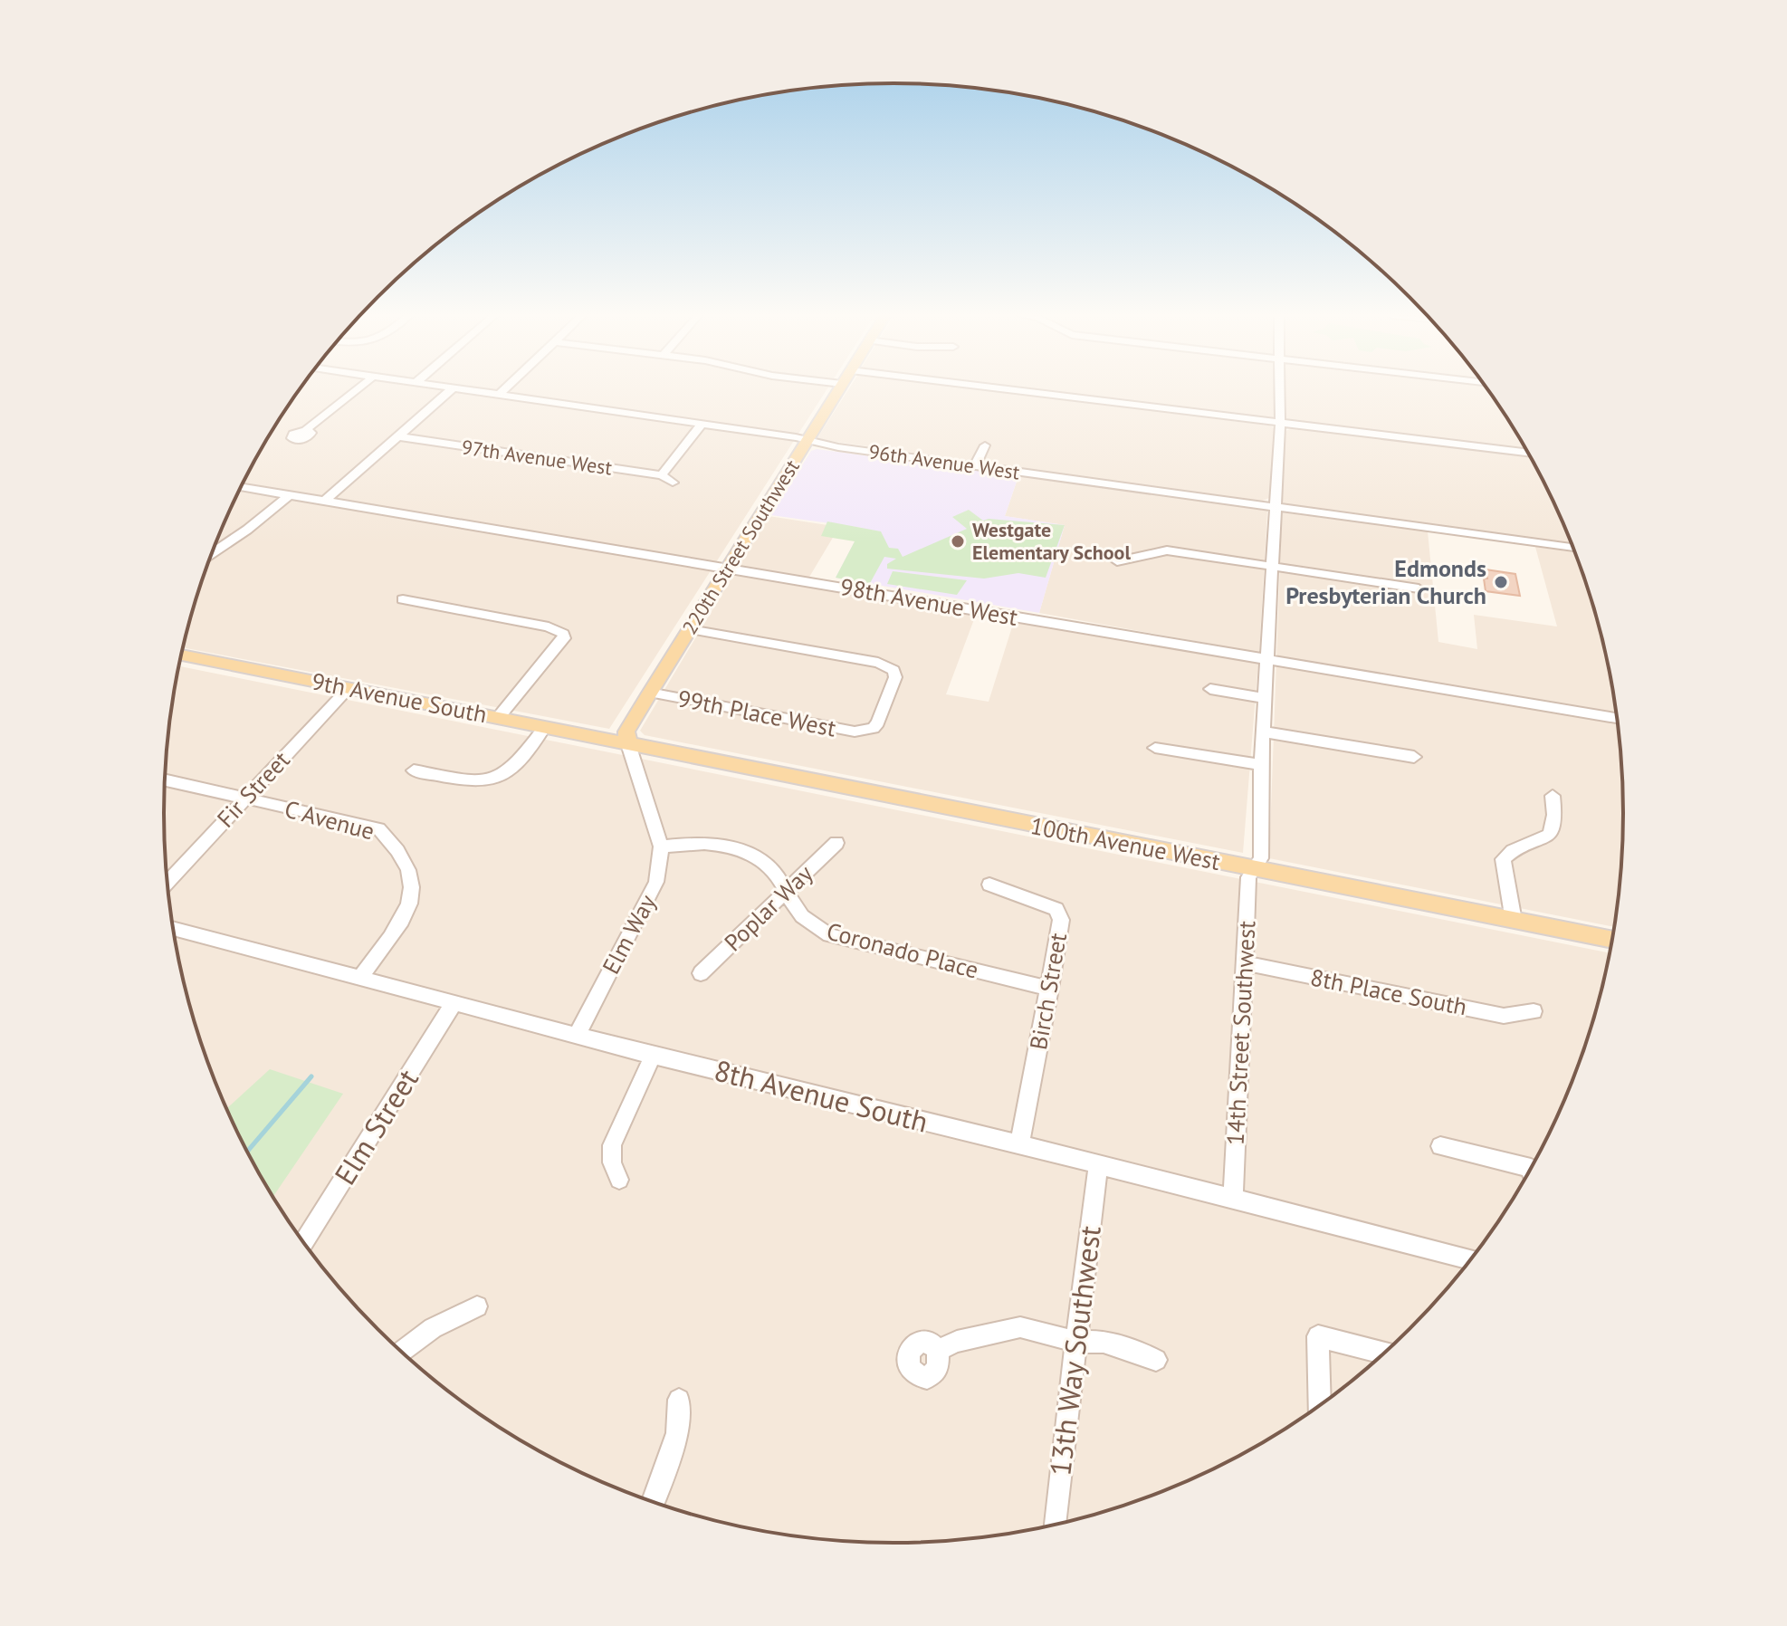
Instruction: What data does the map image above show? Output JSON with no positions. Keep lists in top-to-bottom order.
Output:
{
  "streets": {
    "main road": ["220th Street Southwest", "9th Avenue South", "100th Avenue West"],
    "street": [
      "97th Avenue West",
      "96th Avenue West",
      "98th Avenue West",
      "99th Place West",
      "Fir Street",
      "C Avenue",
      "Poplar Way",
      "Elm Way",
      "Coronado Place",
      "Birch Street",
      "8th Place South",
      "14th Street Southwest",
      "8th Avenue South",
      "Elm Street",
      "13th Way Southwest"
    ]
  },
  "crossings": [
    ["96th Avenue West", "220th Street Southwest"],
    ["96th Avenue West", "14th Street Southwest"],
    ["220th Street Southwest", "98th Avenue West"],
    ["220th Street Southwest", "9th Avenue South"],
    ["220th Street Southwest", "99th Place West"],
    ["220th Street Southwest", "100th Avenue West"],
    ["220th Street Southwest", "Elm Way"],
    ["98th Avenue West", "14th Street Southwest"],
    ["9th Avenue South", "Fir Street"],
    ["9th Avenue South", "100th Avenue West"],
    ["9th Avenue South", "Elm Way"],
    ["Fir Street", "C Avenue"],
    ["C Avenue", "8th Avenue South"],
    ["100th Avenue West", "Elm Way"],
    ["100th Avenue West", "14th Street Southwest"],
    ["Poplar Way", "Coronado Place"],
    ["Elm Way", "Coronado Place"],
    ["Elm Way", "8th Avenue South"],
    ["Coronado Place", "Birch Street"],
    ["Birch Street", "8th Avenue South"],
    ["8th Place South", "14th Street Southwest"],
    ["14th Street Southwest", "8th Avenue South"],
    ["8th Avenue South", "Elm Street"],
    ["8th Avenue South", "13th Way Southwest"]
  ],
  "places": ["Westgate Elementary School", "Edmonds Presbyterian Church"]
}
